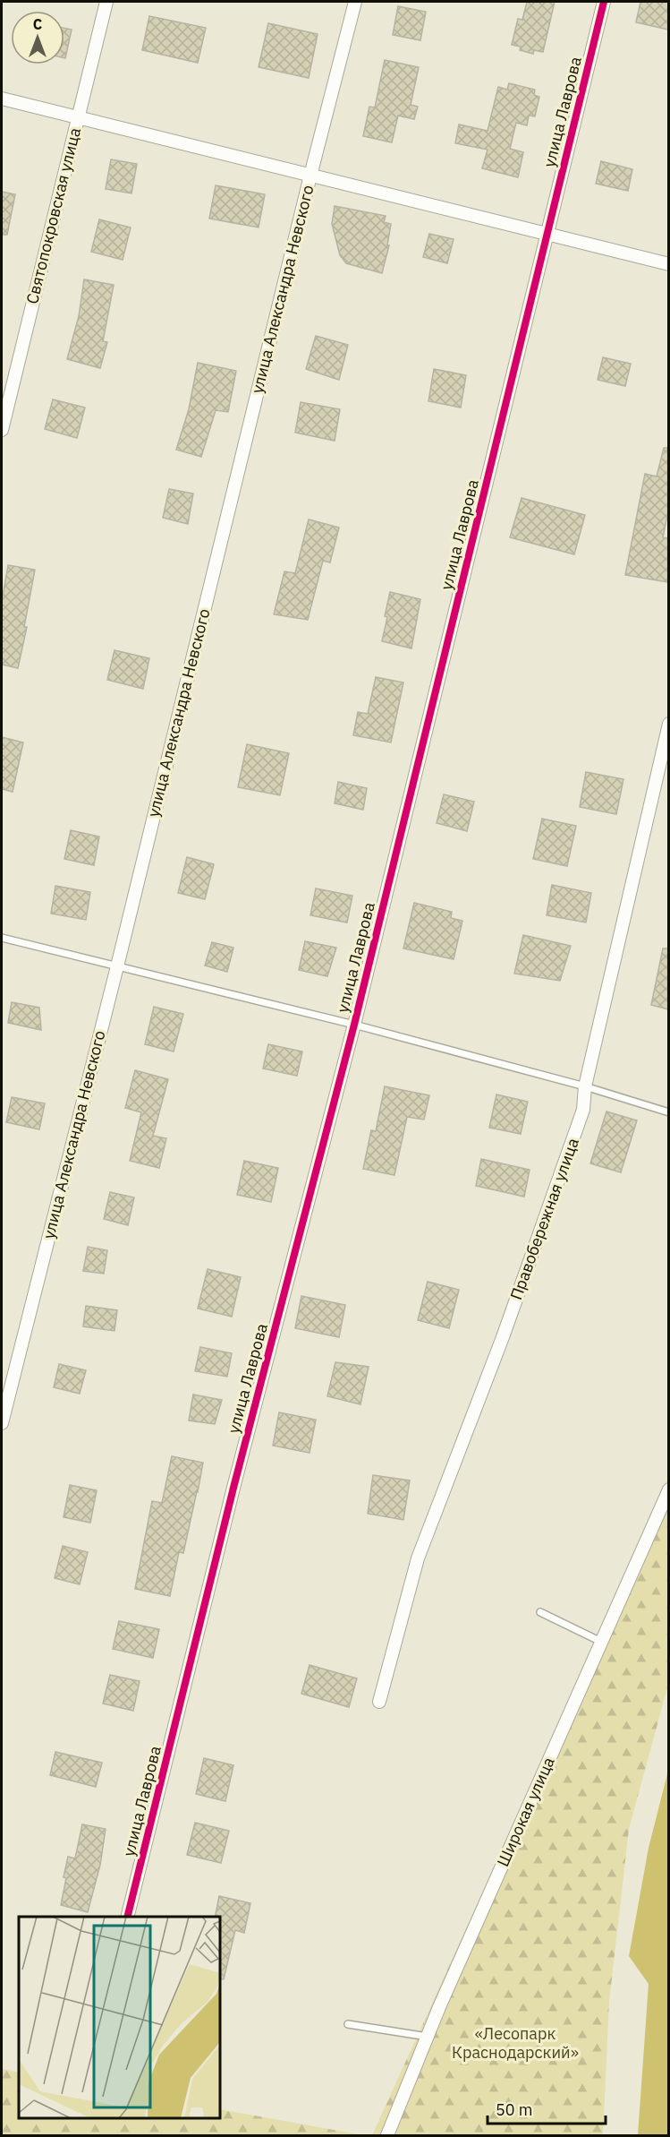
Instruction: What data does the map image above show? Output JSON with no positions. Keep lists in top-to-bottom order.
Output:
{
  "streets": {
    "street": [
      "улица Лаврова",
      "Святопокровская улица",
      "улица Александра Невского",
      "Правобережная улица",
      "Широкая улица"
    ]
  },
  "parks": ["«Лесопарк Краснодарский»"],
  "scale_bar": "50 m",
  "north": "top"
}
